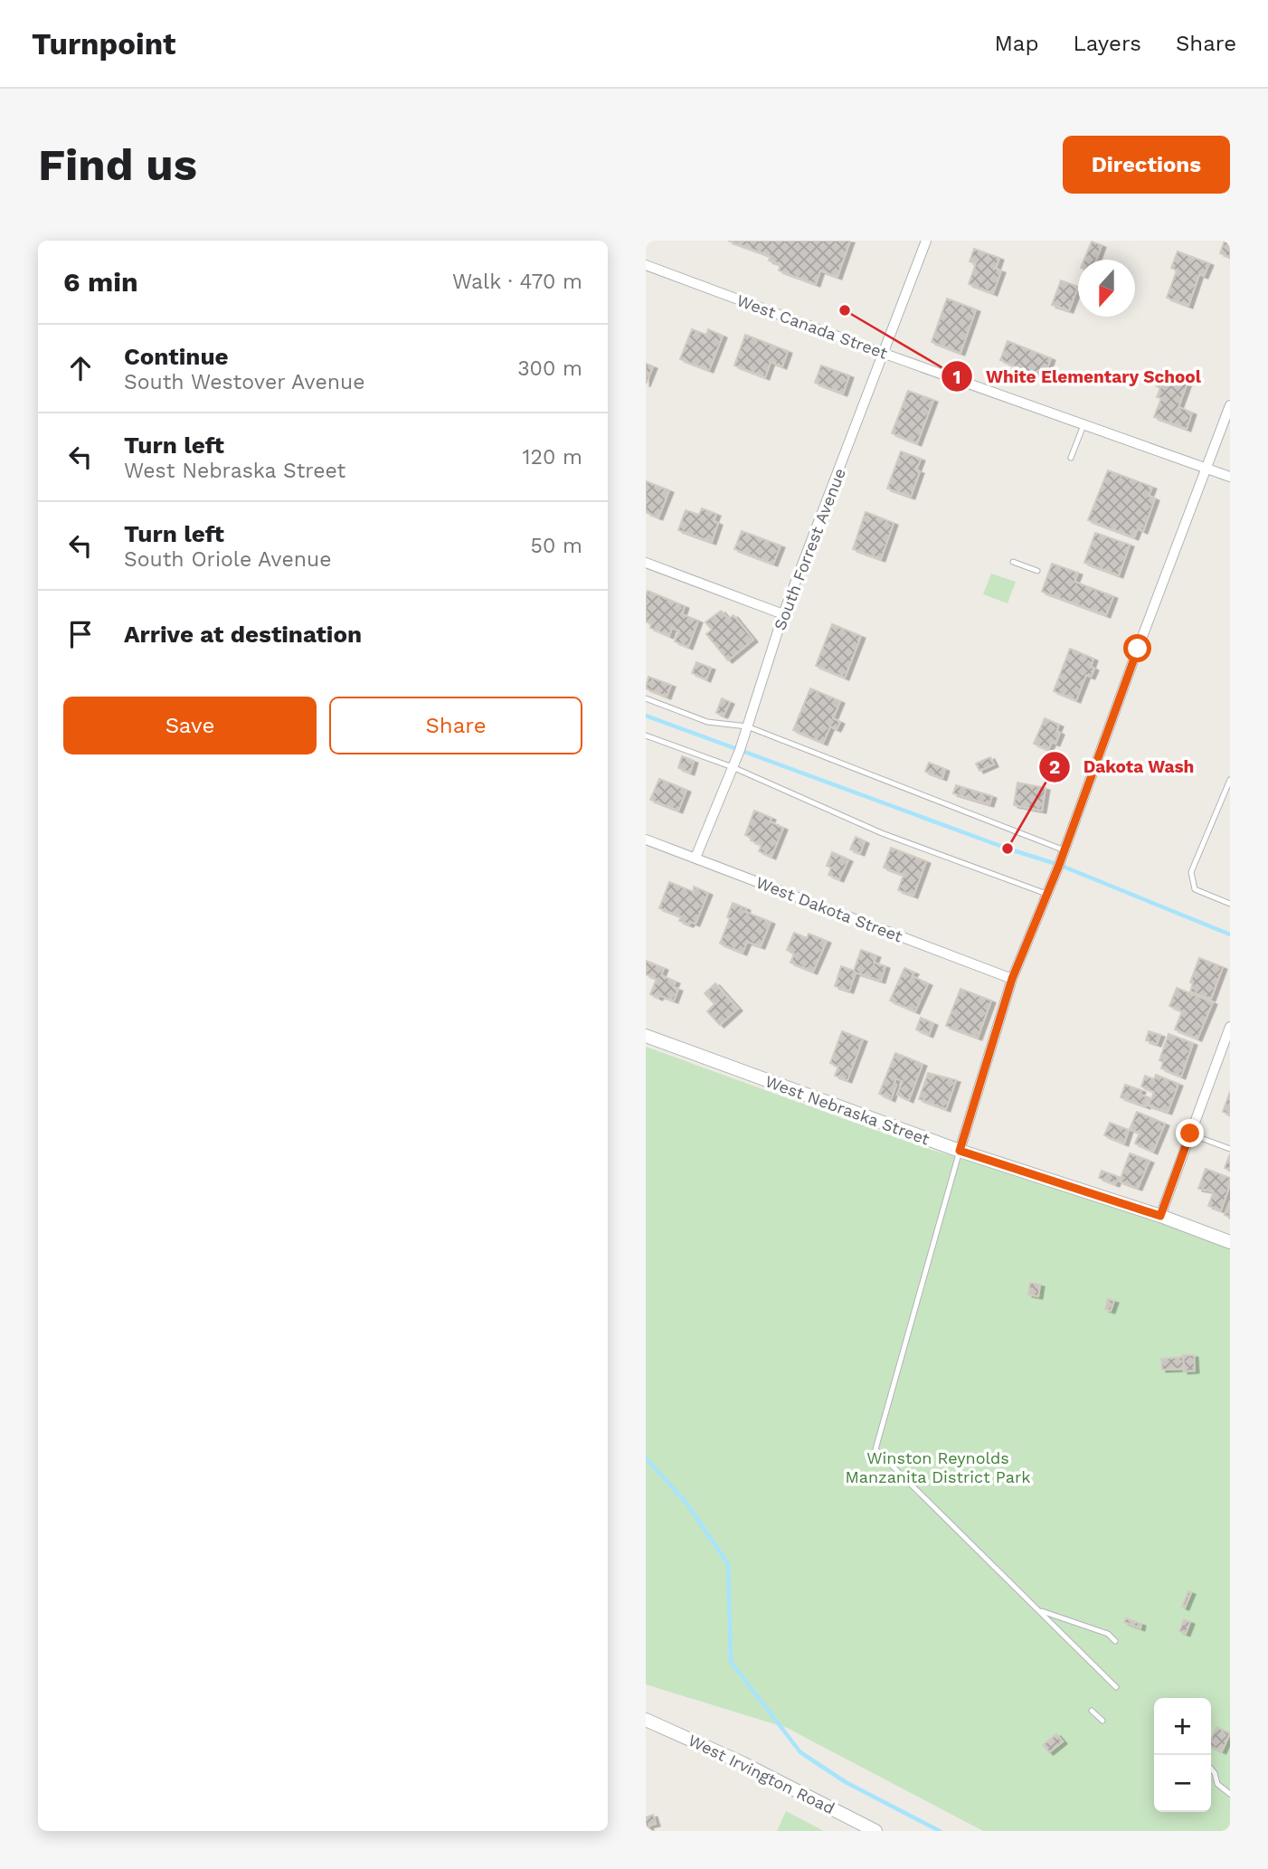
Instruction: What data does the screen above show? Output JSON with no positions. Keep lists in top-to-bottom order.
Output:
{
  "streets": {
    "street": [
      "West Canada Street",
      "South Forrest Avenue",
      "West Dakota Street",
      "West Nebraska Street",
      "West Irvington Road"
    ]
  },
  "crossings": [
    ["West Canada Street", "South Forrest Avenue"],
    ["South Forrest Avenue", "West Dakota Street"]
  ],
  "parks": ["Winston Reynolds Manzanita District Park"],
  "places": ["White Elementary School", "Dakota Wash"],
  "north": "bottom",
  "page": {
    "header": "Turnpoint",
    "nav": ["Map", "Layers", "Share"],
    "buttons": [
      "Directions",
      ["Save", "Share"]
    ],
    "title": "Find us",
    "heading": ["6 min", "Walk · 470 m"],
    "list": [
      ["Continue", "South Westover Avenue", "300 m"],
      ["Turn left", "West Nebraska Street", "120 m"],
      ["Turn left", "South Oriole Avenue", "50 m"],
      "Arrive at destination"
    ],
    "map_buttons": ["+", "−"]
  }
}
